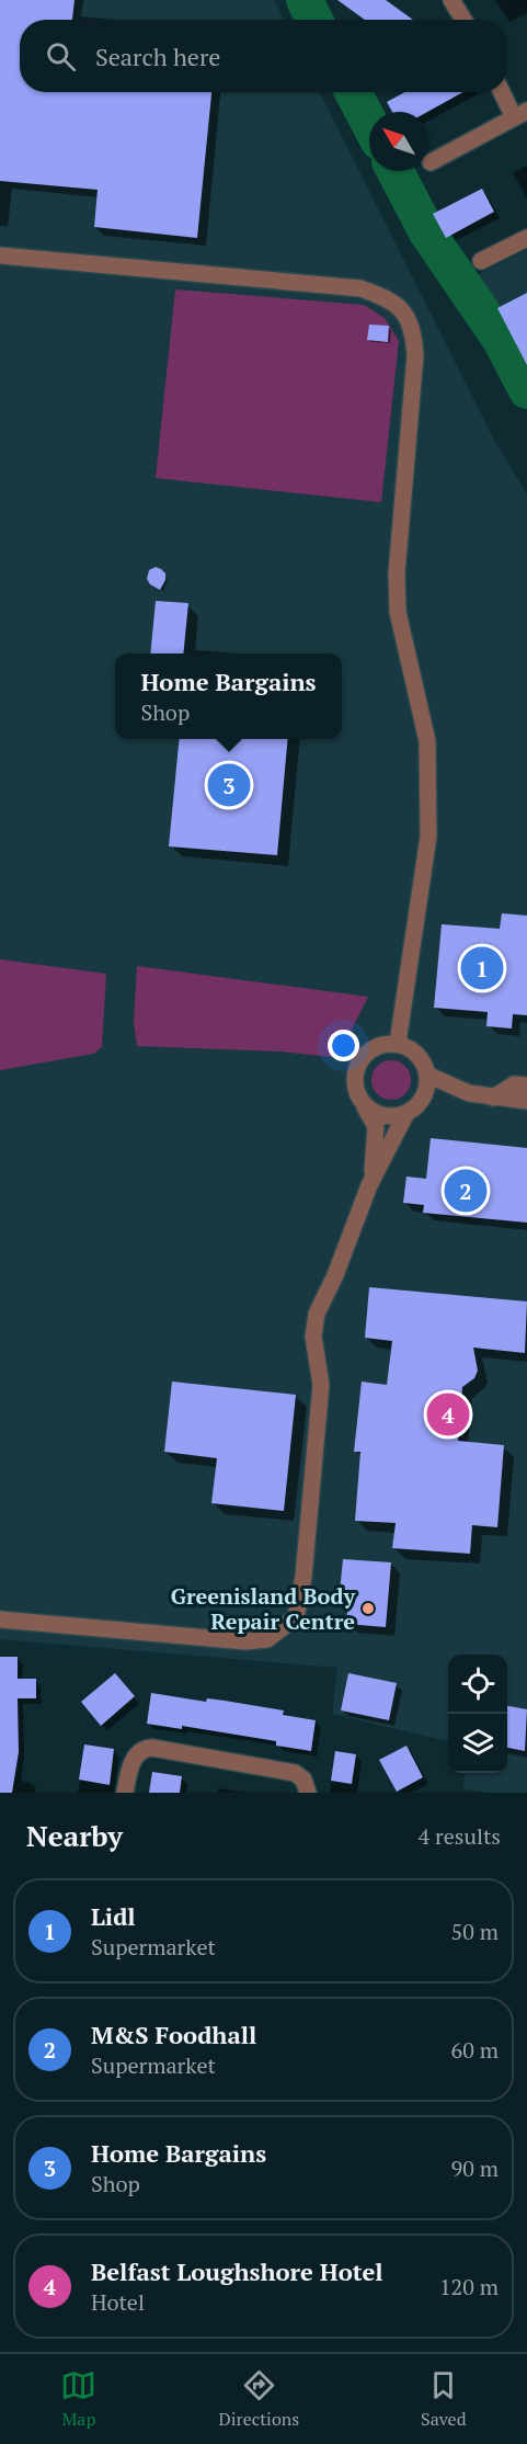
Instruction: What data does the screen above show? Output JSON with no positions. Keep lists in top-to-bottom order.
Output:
{
  "places": ["Greenisland Body Repair Centre"],
  "north": "top left",
  "page": {
    "search": "Search here",
    "popup": ["Home Bargains", "Shop"],
    "pins": [
      "3",
      "1",
      "2",
      "4"
    ],
    "heading": ["Nearby", "4 results"],
    "list": [
      {
        "mark": "1",
        "name": "Lidl",
        "note": "Supermarket",
        "value": "50 m"
      },
      {
        "mark": "2",
        "name": "M&S Foodhall",
        "note": "Supermarket",
        "value": "60 m"
      },
      {
        "mark": "3",
        "name": "Home Bargains",
        "note": "Shop",
        "value": "90 m"
      },
      {
        "mark": "4",
        "name": "Belfast Loughshore Hotel",
        "note": "Hotel",
        "value": "120 m"
      }
    ],
    "nav": ["Map", "Directions", "Saved"]
  }
}
